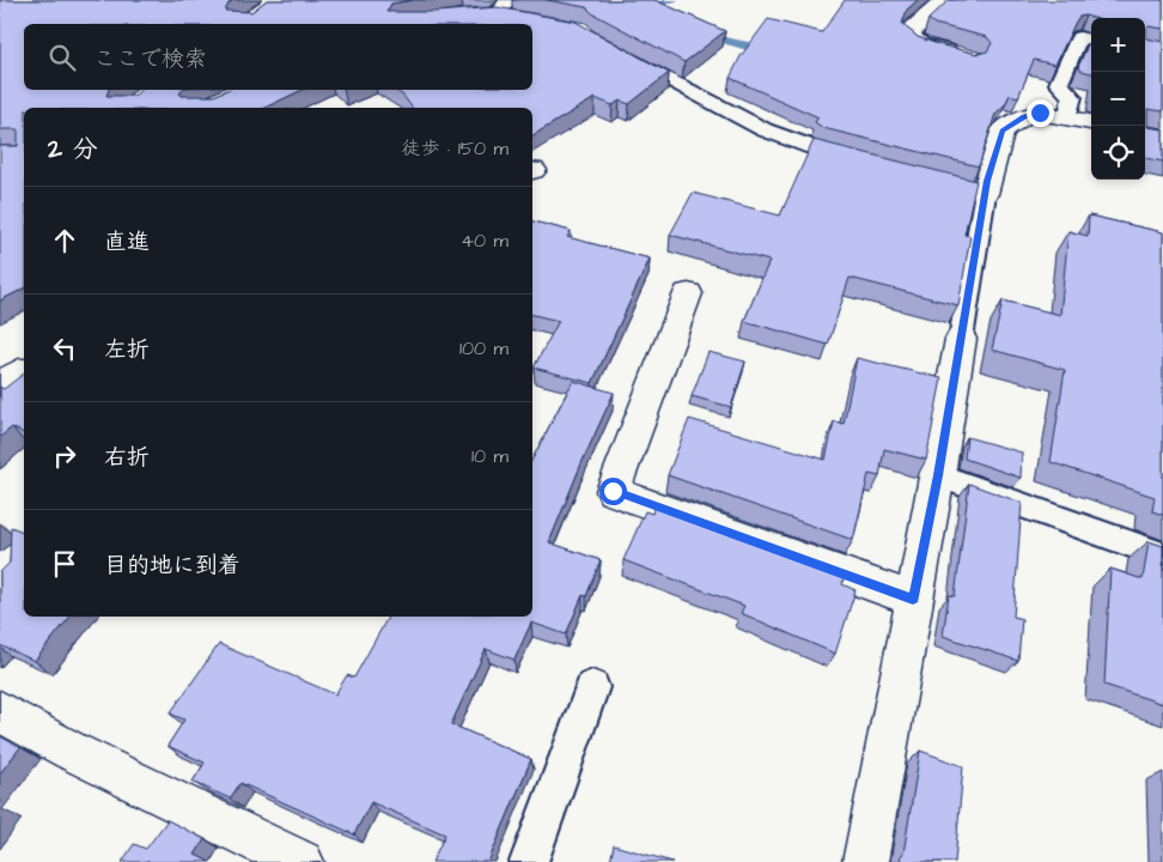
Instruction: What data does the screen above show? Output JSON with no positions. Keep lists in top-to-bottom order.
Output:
{
  "page": {
    "map_buttons": ["+", "−"],
    "search": "ここで検索",
    "heading": ["2 分", "徒歩 · 150 m"],
    "list": [
      ["直進", "40 m"],
      ["左折", "100 m"],
      ["右折", "10 m"],
      "目的地に到着"
    ]
  }
}
